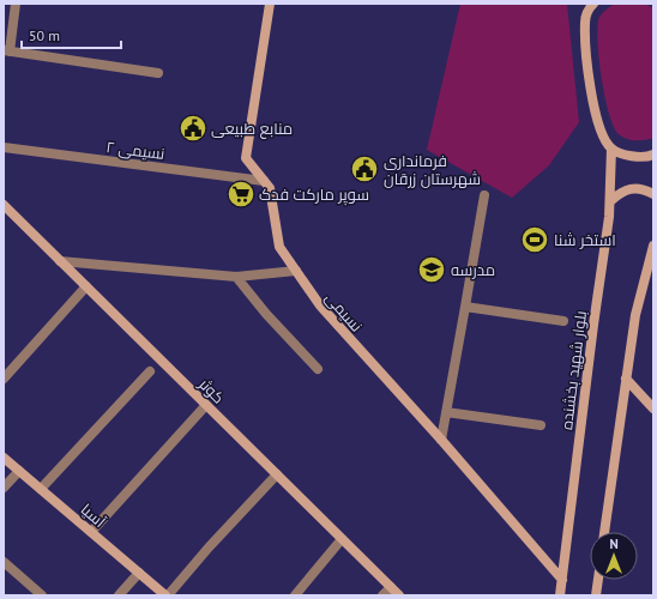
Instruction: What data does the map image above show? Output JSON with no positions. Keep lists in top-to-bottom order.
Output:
{
  "streets": {
    "street": [
      "نسیمی ۲",
      "نسیمی",
      "بلوار شهید بخشنده",
      "کوثر",
      "آسیا"
    ]
  },
  "crossings": [
    ["نسیمی ۲", "نسیمی"],
    ["نسیمی", "بلوار شهید بخشنده"]
  ],
  "places": {
    "public building": ["منابع طبیعی", "فرمانداری شهرستان زرقان"],
    "supermarket": ["سوپر مارکت فدک"],
    "sports": ["استخر شنا"],
    "school or university": ["مدرسه"]
  },
  "scale_bar": "50 m",
  "north": "top"
}
